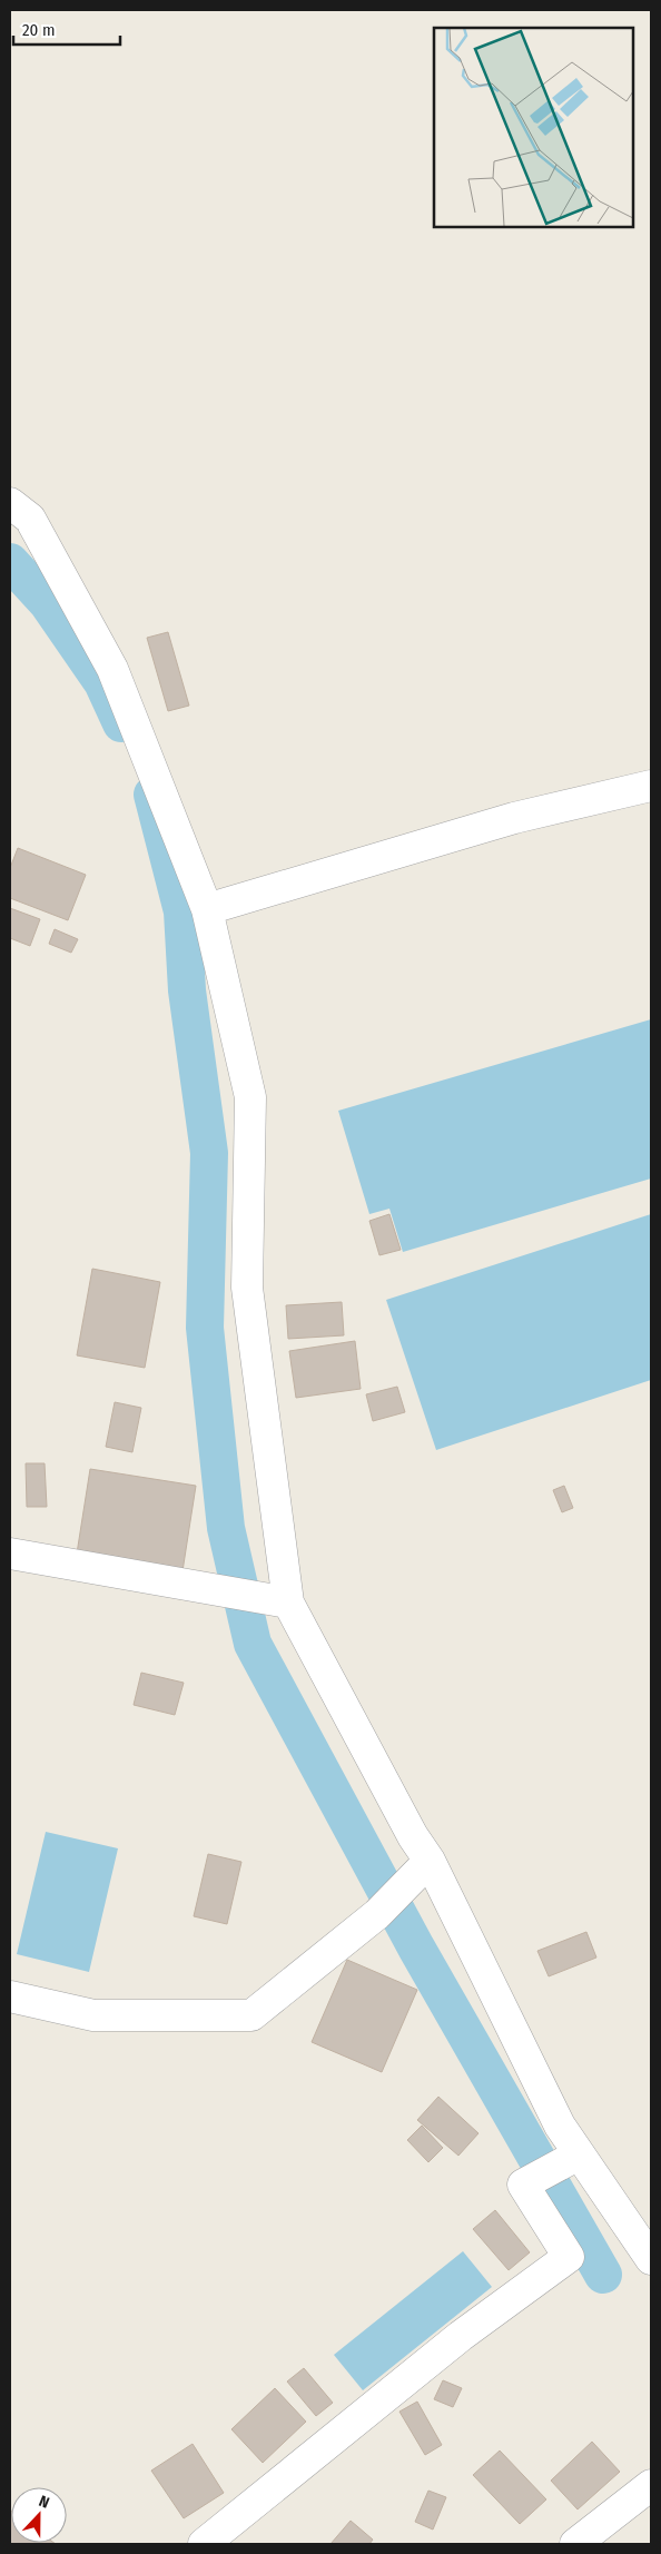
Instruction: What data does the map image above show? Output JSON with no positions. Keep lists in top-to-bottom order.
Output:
{
  "scale_bar": "20 m",
  "north": "top"
}
